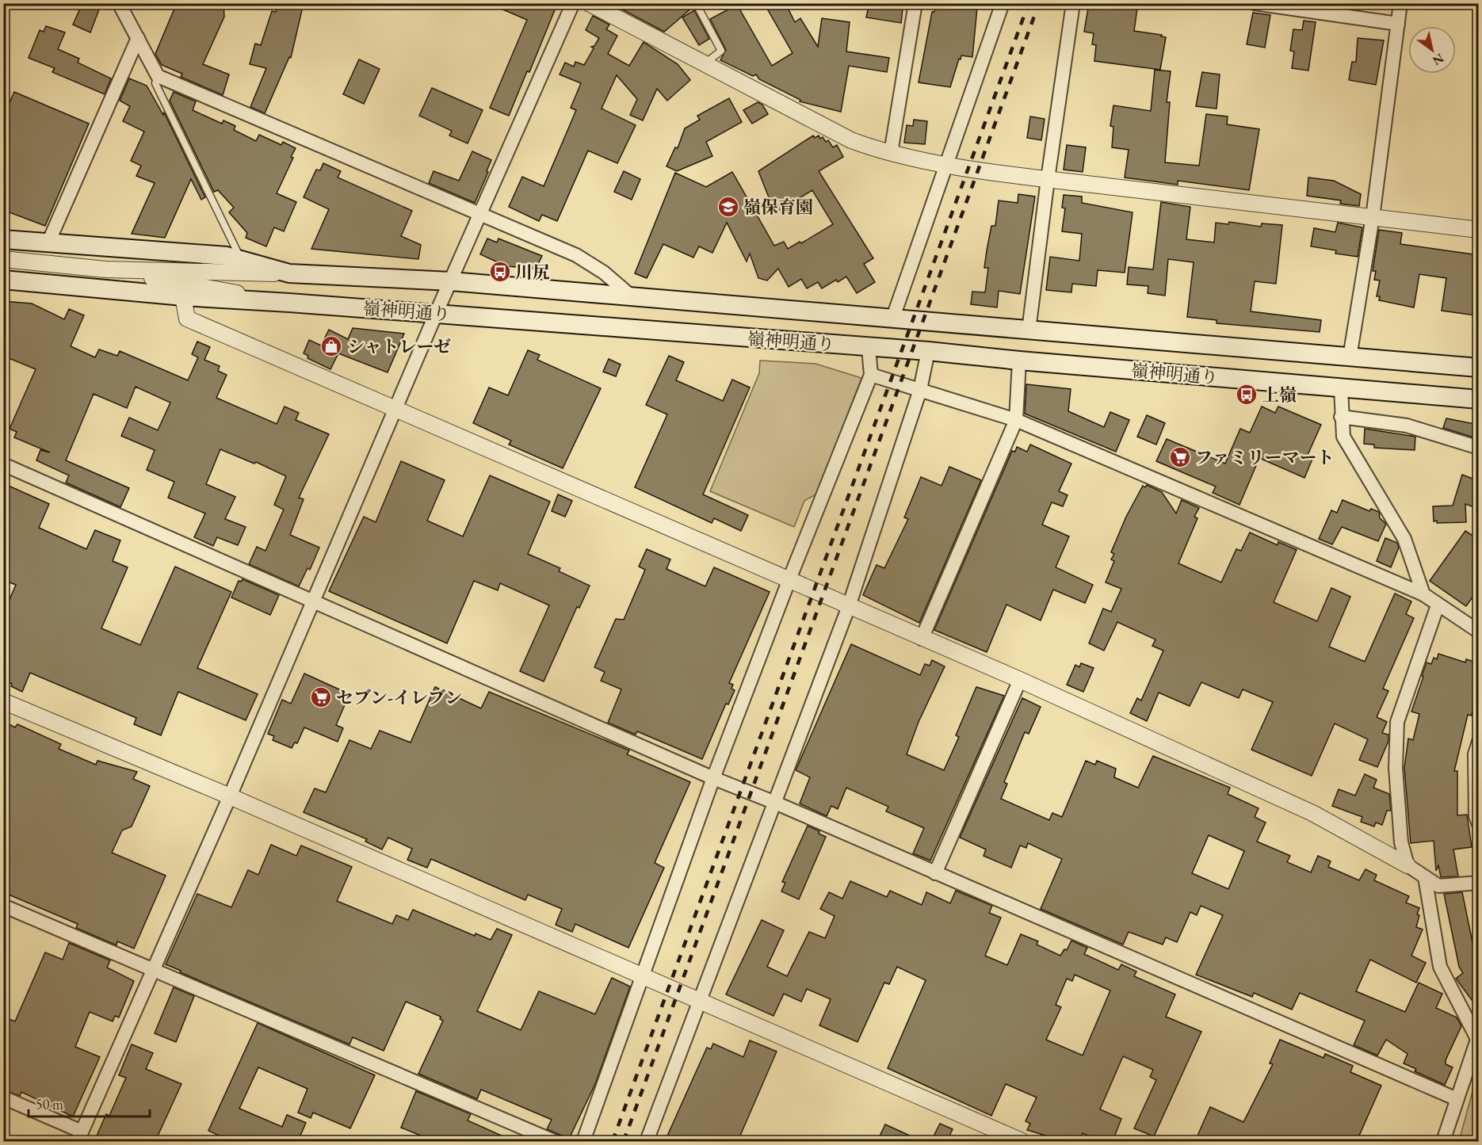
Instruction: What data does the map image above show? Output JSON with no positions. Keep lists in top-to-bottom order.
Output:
{
  "streets": {
    "main road": ["嶺神明通り"]
  },
  "places": {
    "school or university": ["嶺保育園"],
    "bus stop": ["川尻", "上嶺"],
    "shop": ["シャトレーゼ"],
    "supermarket": ["ファミリーマート", "セブン-イレブン"]
  },
  "scale_bar": "50 m",
  "north": "bottom right"
}
